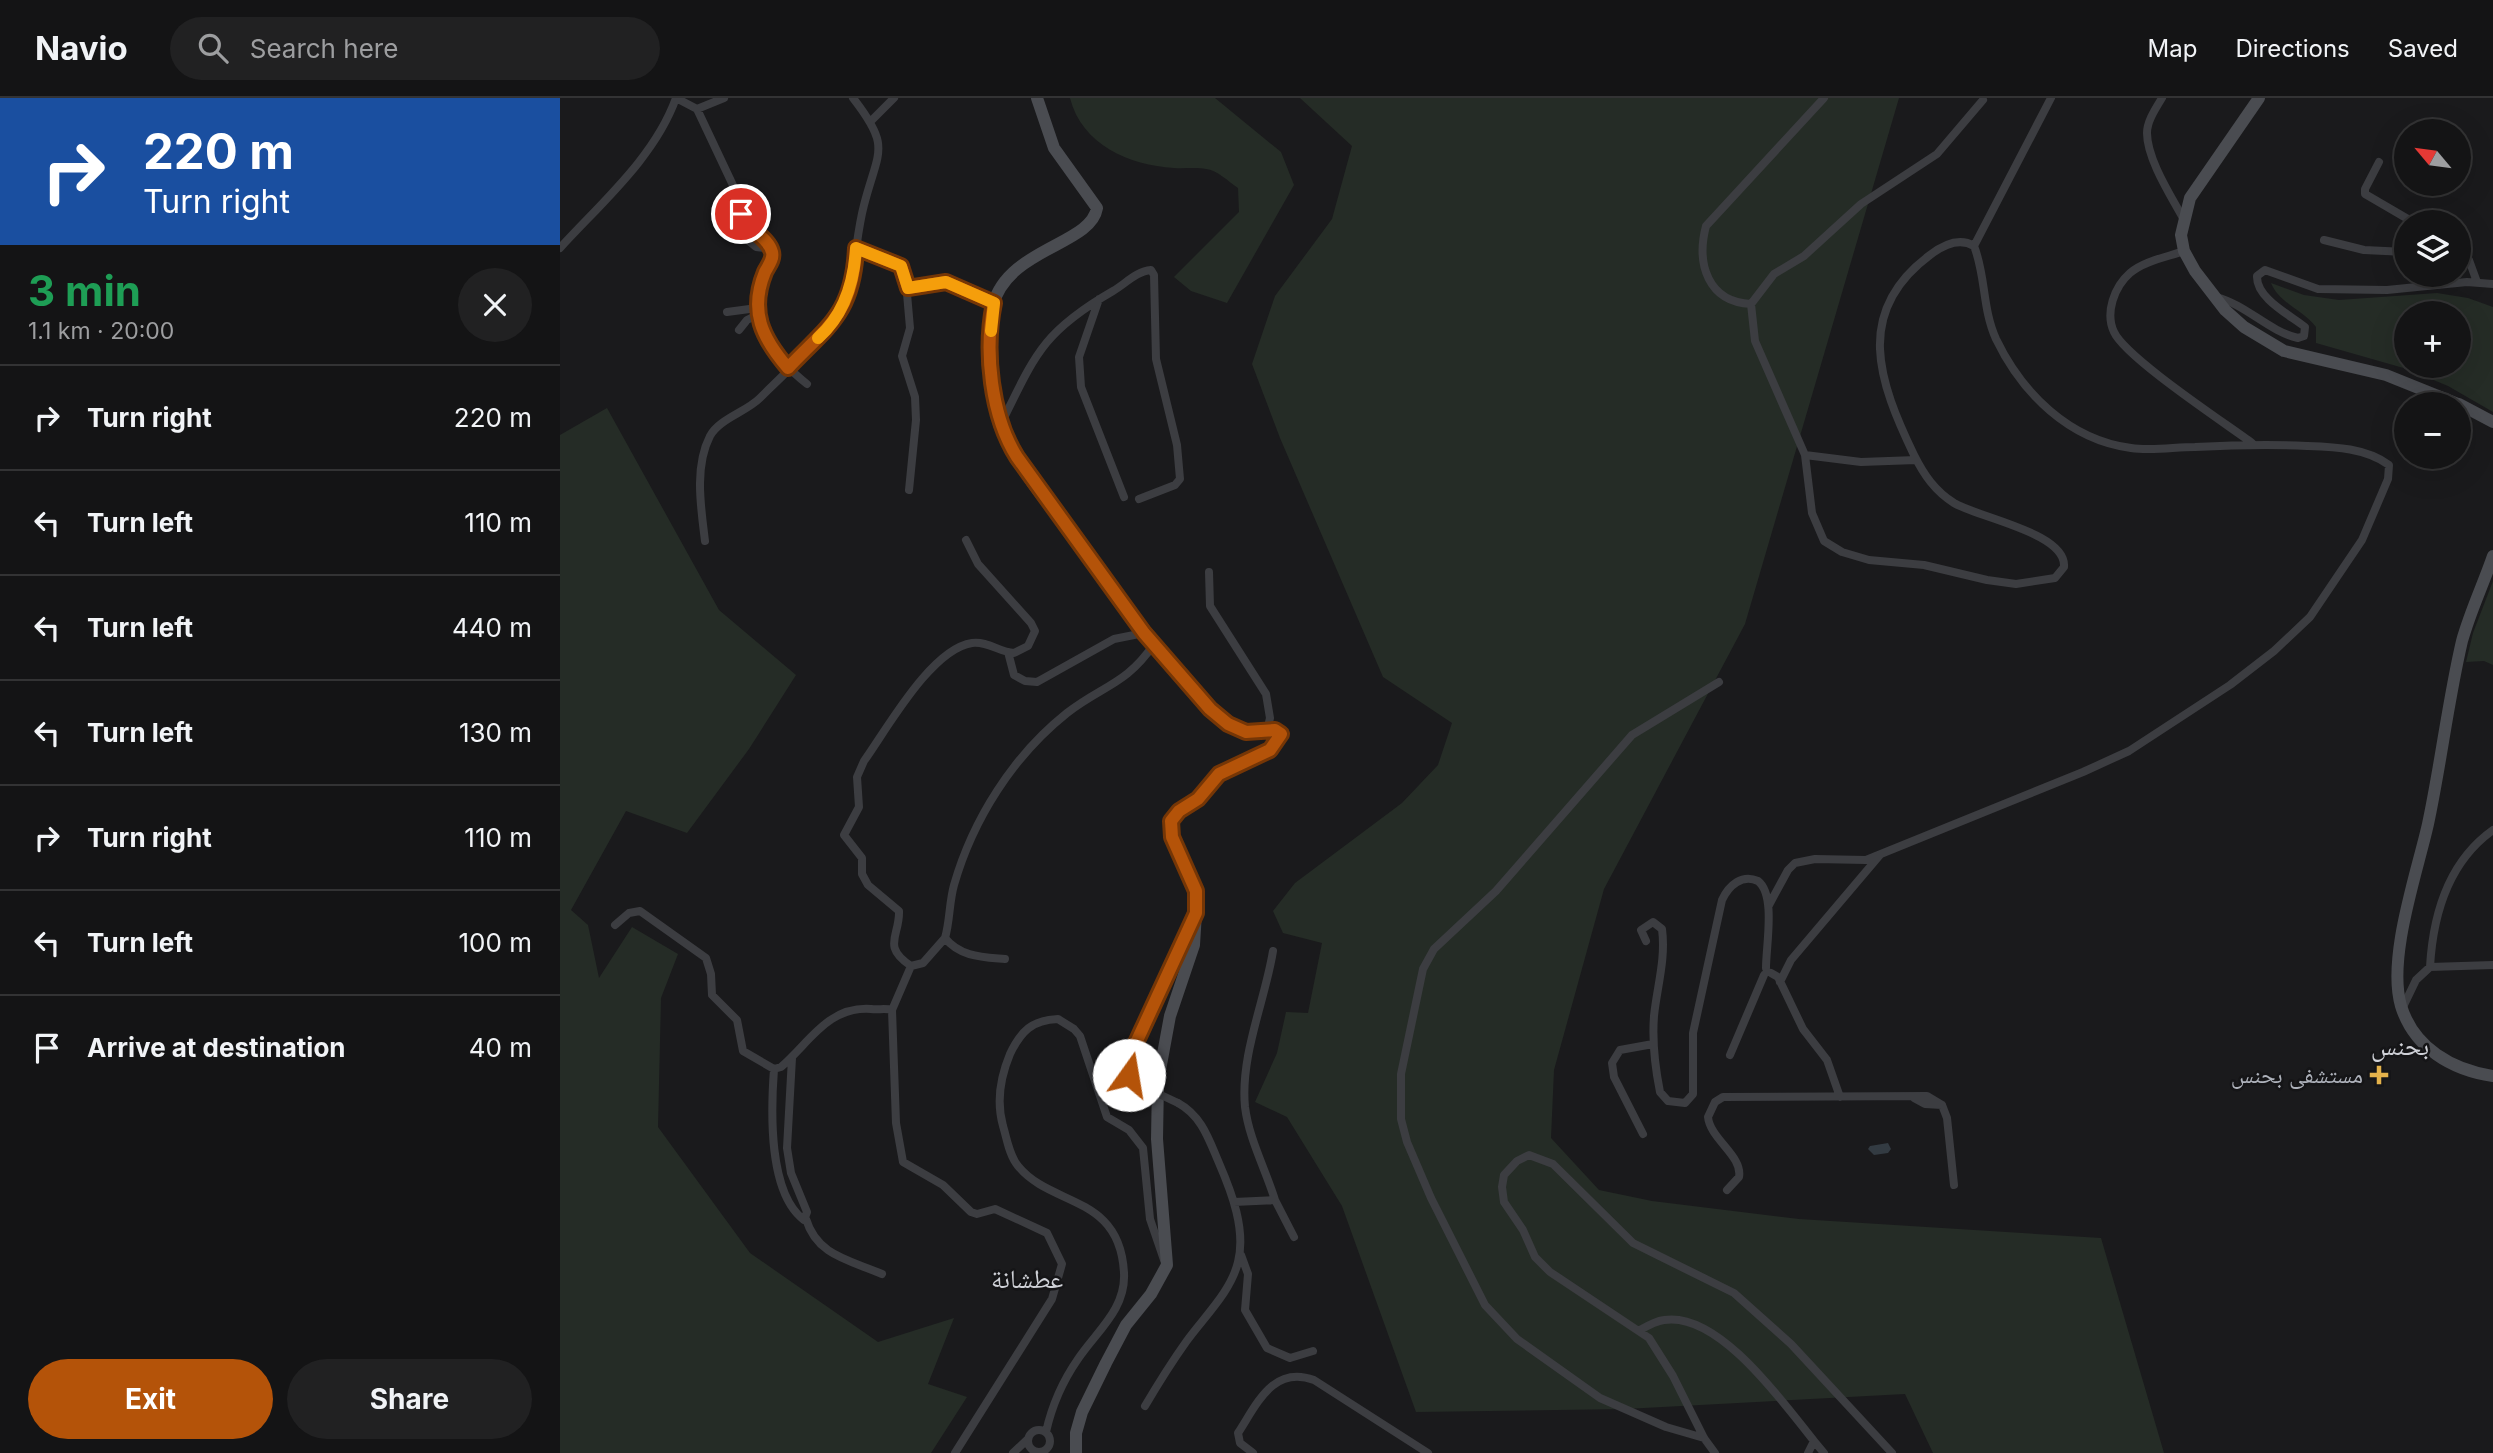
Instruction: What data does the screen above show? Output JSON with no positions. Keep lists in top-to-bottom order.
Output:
{
  "districts": ["بحنس", "عطشانة"],
  "places": {
    "health": ["مستشفى بحنس"]
  },
  "north": "top left",
  "page": {
    "header": "Navio",
    "search": "Search here",
    "nav": ["Map", "Directions", "Saved"],
    "turn": ["220 m", "Turn right"],
    "map_buttons": ["+", "−"],
    "heading": ["3 min", "1.1 km · 20:00"],
    "list": [
      {
        "name": "Turn right",
        "value": "220 m"
      },
      {
        "name": "Turn left",
        "value": "110 m"
      },
      {
        "name": "Turn left",
        "value": "440 m"
      },
      {
        "name": "Turn left",
        "value": "130 m"
      },
      {
        "name": "Turn right",
        "value": "110 m"
      },
      {
        "name": "Turn left",
        "value": "100 m"
      },
      {
        "name": "Arrive at destination",
        "value": "40 m"
      }
    ],
    "buttons": ["Exit", "Share"]
  }
}
